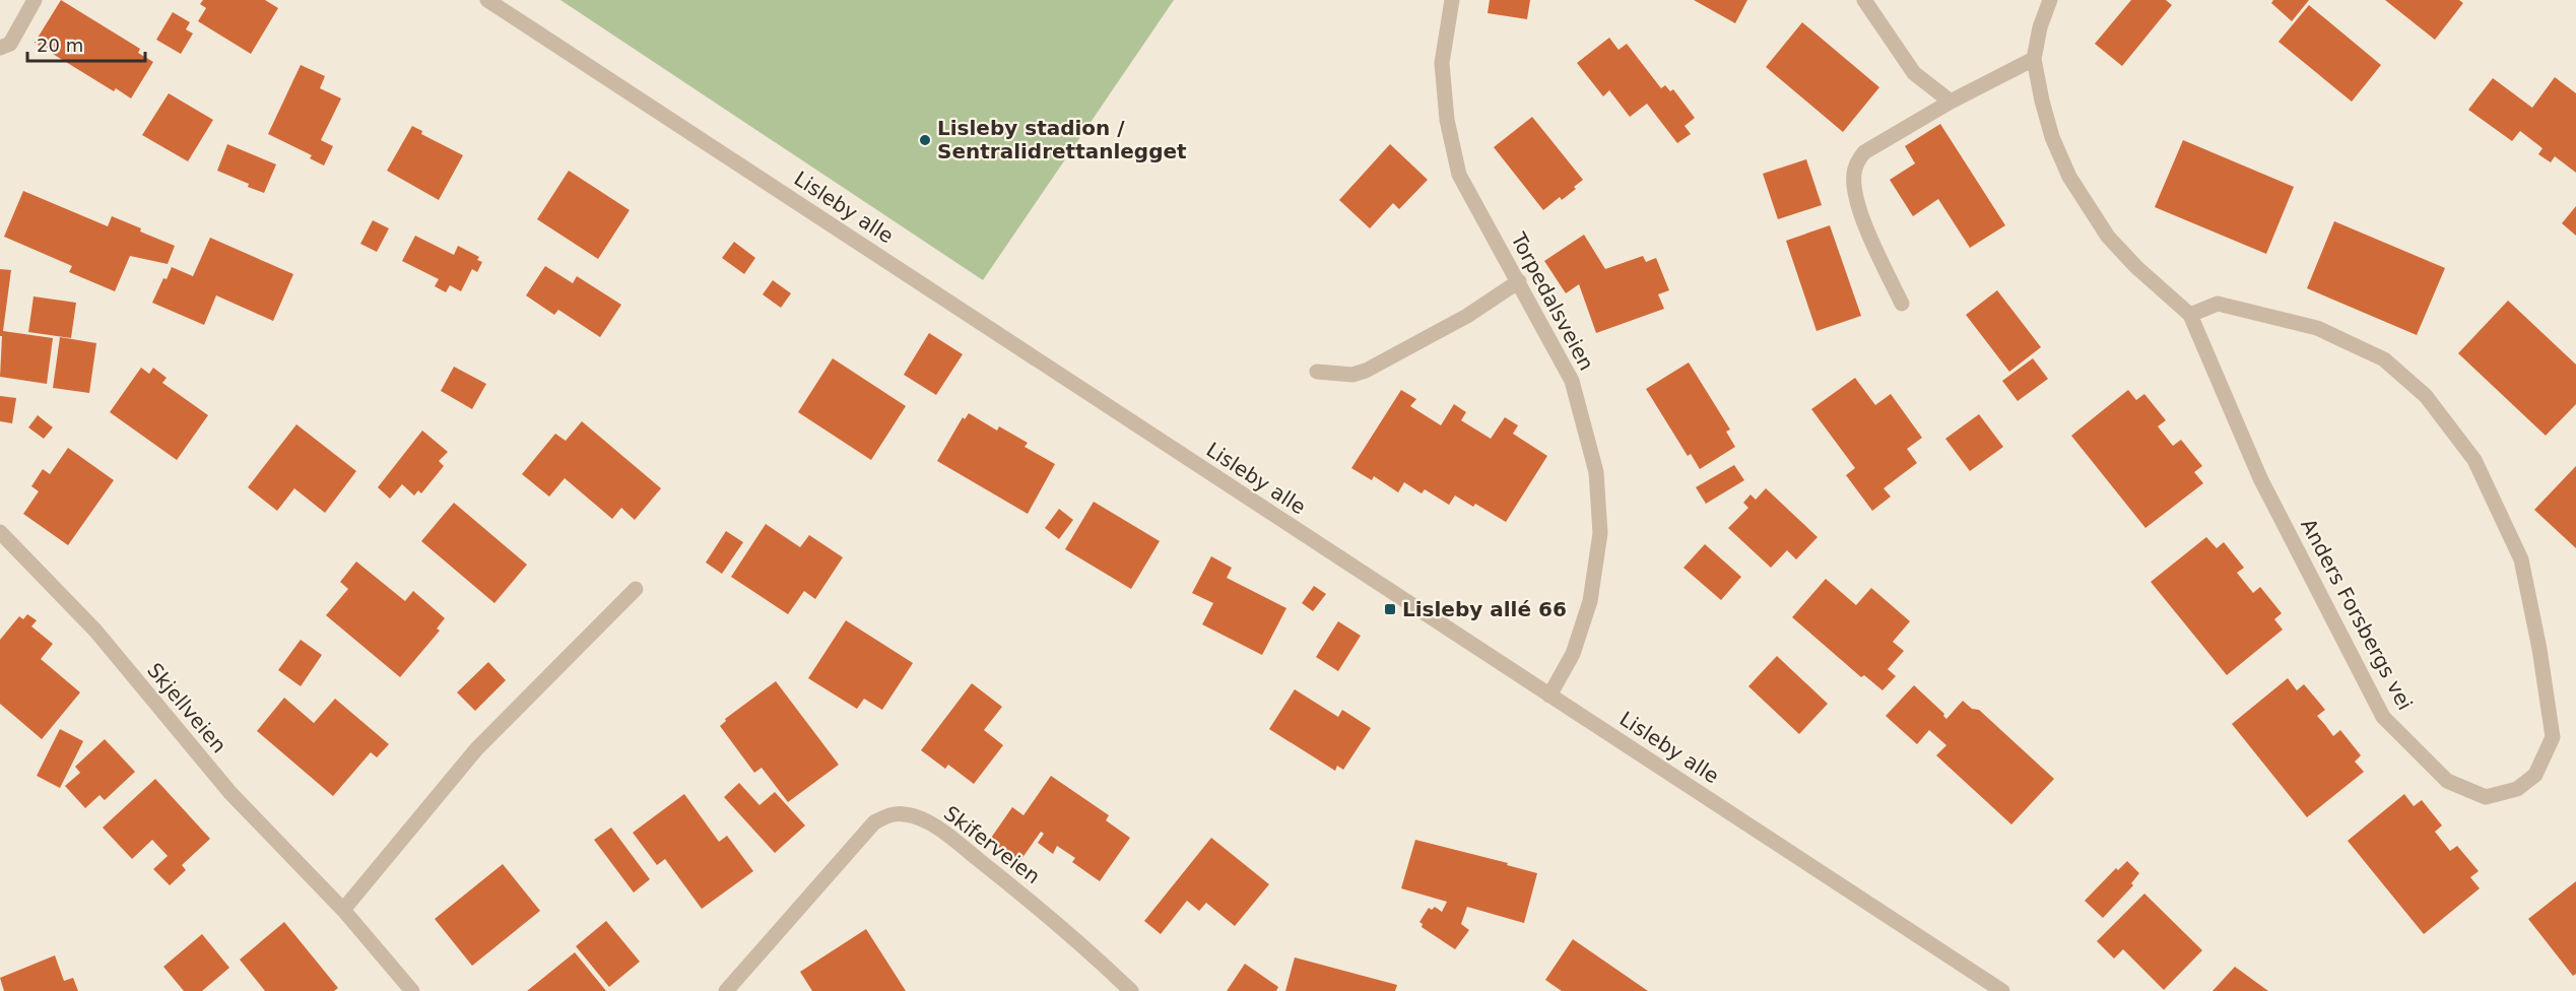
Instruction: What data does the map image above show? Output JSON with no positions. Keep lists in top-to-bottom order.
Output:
{
  "streets": {
    "street": [
      "Lisleby alle",
      "Torpedalsveien",
      "Anders Forsbergs vei",
      "Skjellveien",
      "Skiferveien"
    ]
  },
  "crossings": [
    ["Lisleby alle", "Torpedalsveien"]
  ],
  "places": {
    "other": ["Lisleby stadion / Sentralidrettanlegget"],
    "transit": ["Lisleby allé 66"]
  },
  "scale_bar": "20 m"
}
